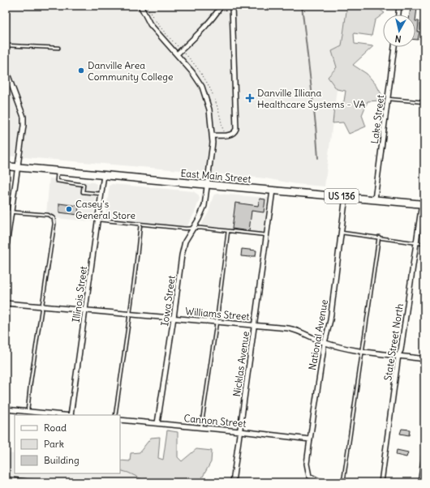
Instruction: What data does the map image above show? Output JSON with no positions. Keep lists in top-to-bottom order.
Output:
{
  "streets": {
    "main road": ["East Main Street", "US 136"],
    "street": [
      "Lake Street",
      "Illinois Street",
      "Iowa Street",
      "Williams Street",
      "National Avenue",
      "State Street North",
      "Nicklas Avenue",
      "Cannon Street"
    ]
  },
  "crossings": [
    ["Lake Street", "East Main Street"],
    ["East Main Street", "Illinois Street"],
    ["East Main Street", "Iowa Street"],
    ["East Main Street", "National Avenue"],
    ["East Main Street", "State Street North"],
    ["East Main Street", "Nicklas Avenue"],
    ["Illinois Street", "Williams Street"],
    ["Iowa Street", "Williams Street"],
    ["Iowa Street", "Cannon Street"],
    ["Williams Street", "National Avenue"],
    ["Williams Street", "State Street North"],
    ["Williams Street", "Nicklas Avenue"],
    ["National Avenue", "Cannon Street"],
    ["Nicklas Avenue", "Cannon Street"]
  ],
  "places": {
    "other": ["Danville Area Community College", "Casey's General Store"],
    "health": ["Danville Illiana Healthcare Systems - VA"]
  },
  "legend": ["Road", "Park", "Building"],
  "north": "bottom"
}
